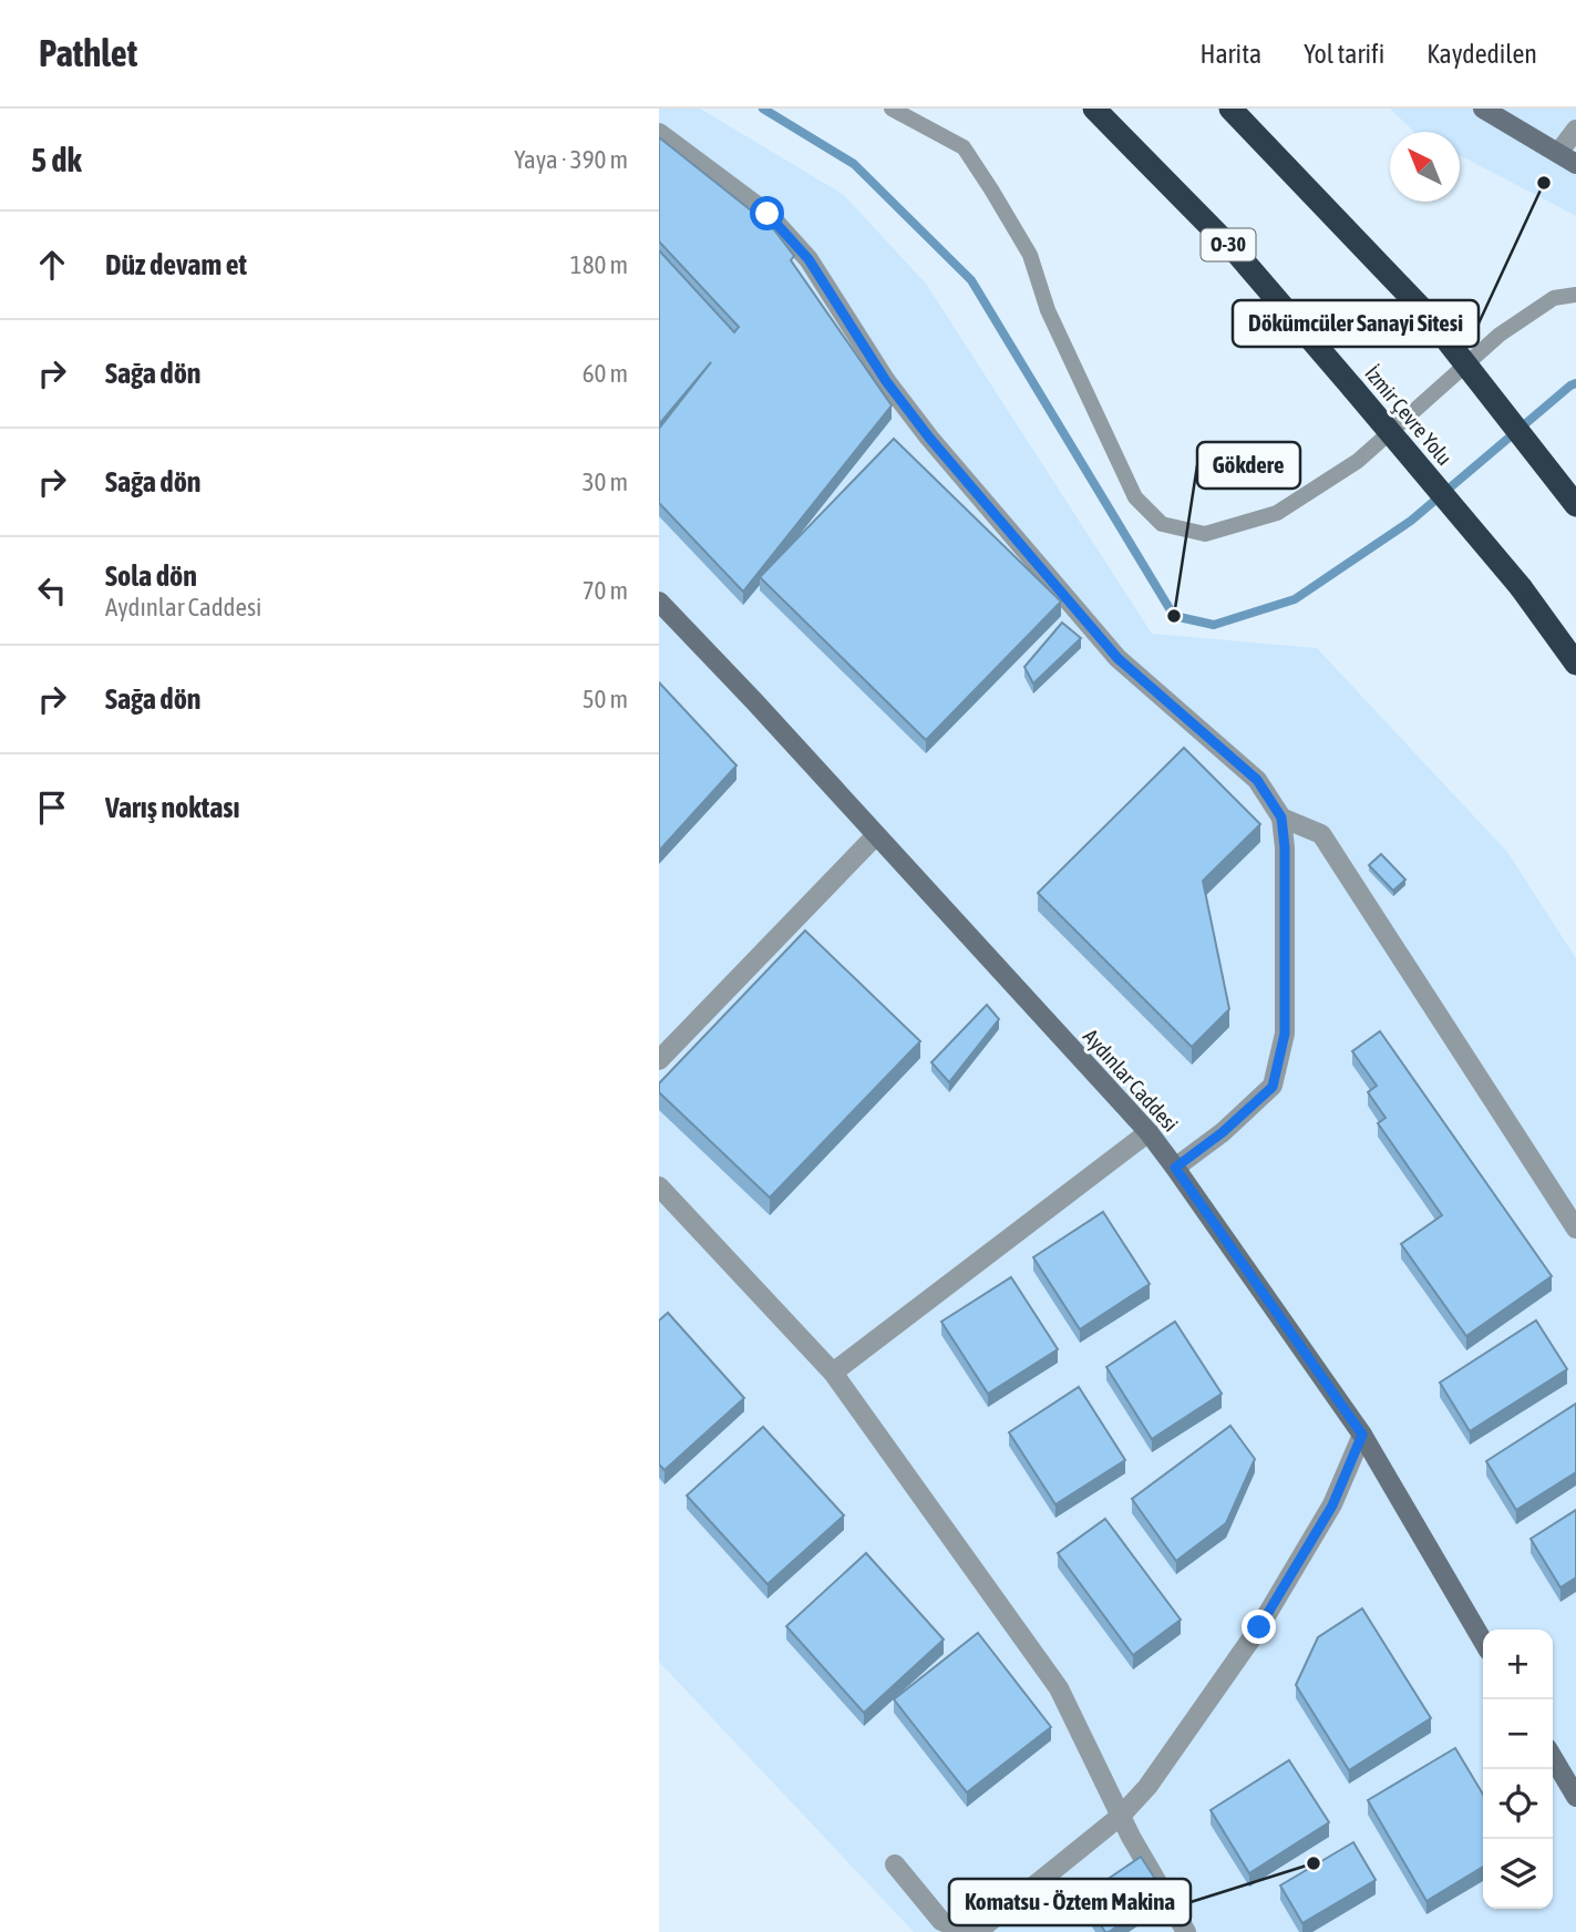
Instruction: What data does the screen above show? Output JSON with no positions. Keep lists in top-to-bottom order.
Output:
{
  "streets": {
    "highway": ["O-30", "İzmir Çevre Yolu"],
    "street": ["Aydınlar Caddesi"]
  },
  "places": ["Dökümcüler Sanayi Sitesi", "Gökdere", "Komatsu - Öztem Makina"],
  "north": "top left",
  "page": {
    "header": "Pathlet",
    "nav": ["Harita", "Yol tarifi", "Kaydedilen"],
    "heading": ["5 dk", "Yaya · 390 m"],
    "list": [
      ["Düz devam et", "180 m"],
      ["Sağa dön", "60 m"],
      ["Sağa dön", "30 m"],
      ["Sola dön", "Aydınlar Caddesi", "70 m"],
      ["Sağa dön", "50 m"],
      "Varış noktası"
    ],
    "map_buttons": ["+", "−"]
  }
}
